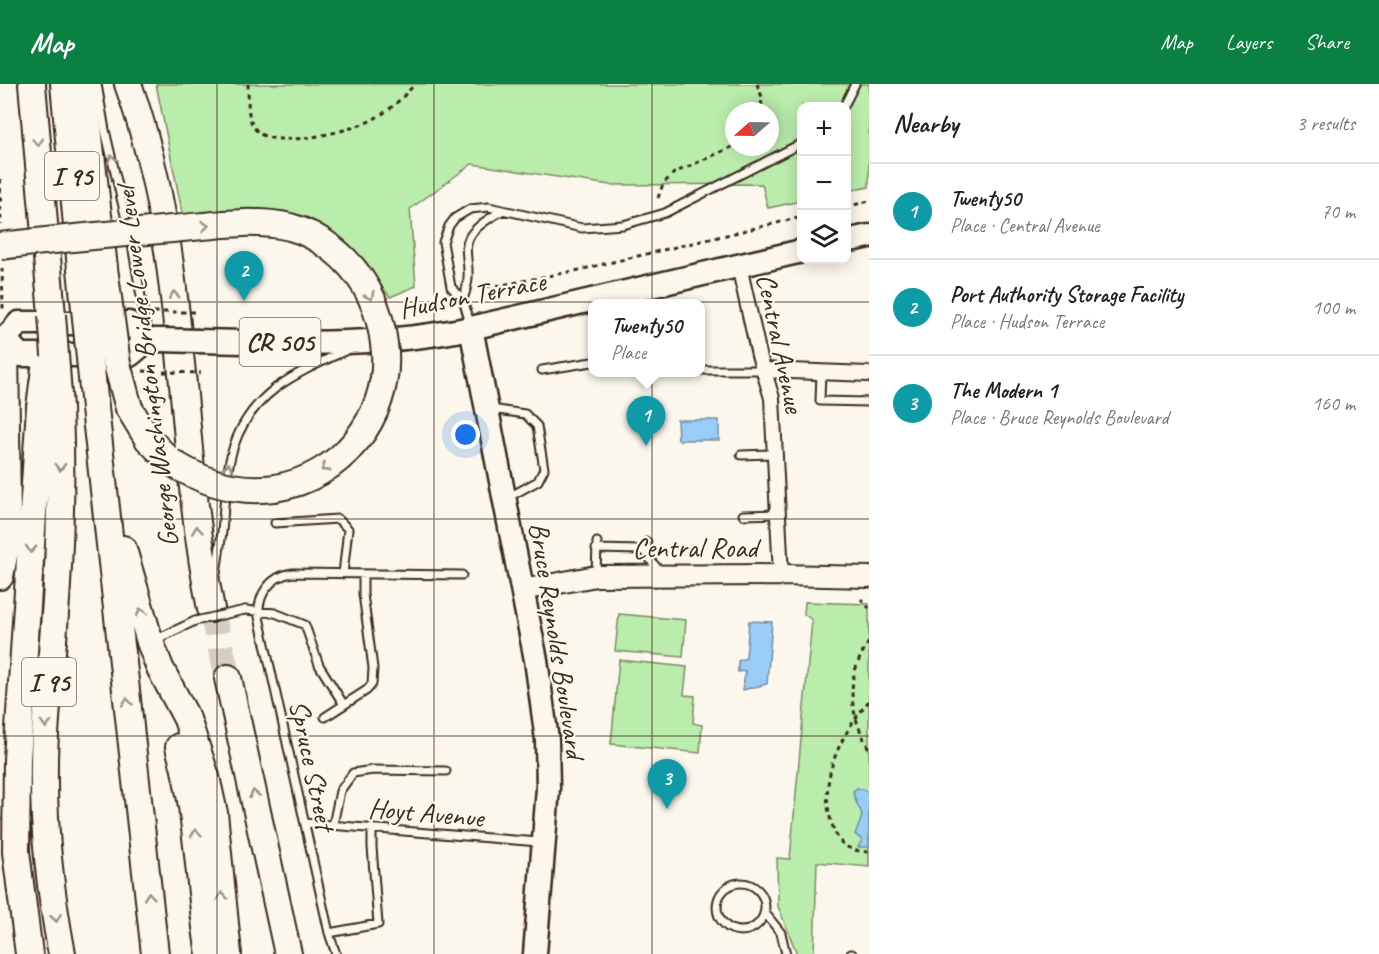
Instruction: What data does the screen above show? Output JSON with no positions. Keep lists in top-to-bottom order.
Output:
{
  "streets": {
    "highway": ["I 95", "George Washington Bridge Lower Level"],
    "main road": [
      "Hudson Terrace",
      "CR 505",
      "Central Road",
      "Bruce Reynolds Boulevard"
    ],
    "street": ["Central Avenue"],
    "lane": ["Spruce Street", "Hoyt Avenue"]
  },
  "crossings": [
    ["Hudson Terrace", "Central Avenue"],
    ["Hudson Terrace", "Bruce Reynolds Boulevard"],
    ["Central Avenue", "Central Road"],
    ["Central Road", "Bruce Reynolds Boulevard"],
    ["Bruce Reynolds Boulevard", "Hoyt Avenue"],
    ["Spruce Street", "Hoyt Avenue"]
  ],
  "north": "left",
  "page": {
    "header": "Map",
    "nav": ["Map", "Layers", "Share"],
    "heading": ["Nearby", "3 results"],
    "map_buttons": ["+", "−"],
    "list": [
      {
        "mark": "1",
        "name": "Twenty50",
        "note": "Place · Central Avenue",
        "value": "70 m"
      },
      {
        "mark": "2",
        "name": "Port Authority Storage Facility",
        "note": "Place · Hudson Terrace",
        "value": "100 m"
      },
      {
        "mark": "3",
        "name": "The Modern 1",
        "note": "Place · Bruce Reynolds Boulevard",
        "value": "160 m"
      }
    ],
    "pins": ["2", "1", "3"],
    "popup": ["Twenty50", "Place"]
  }
}
